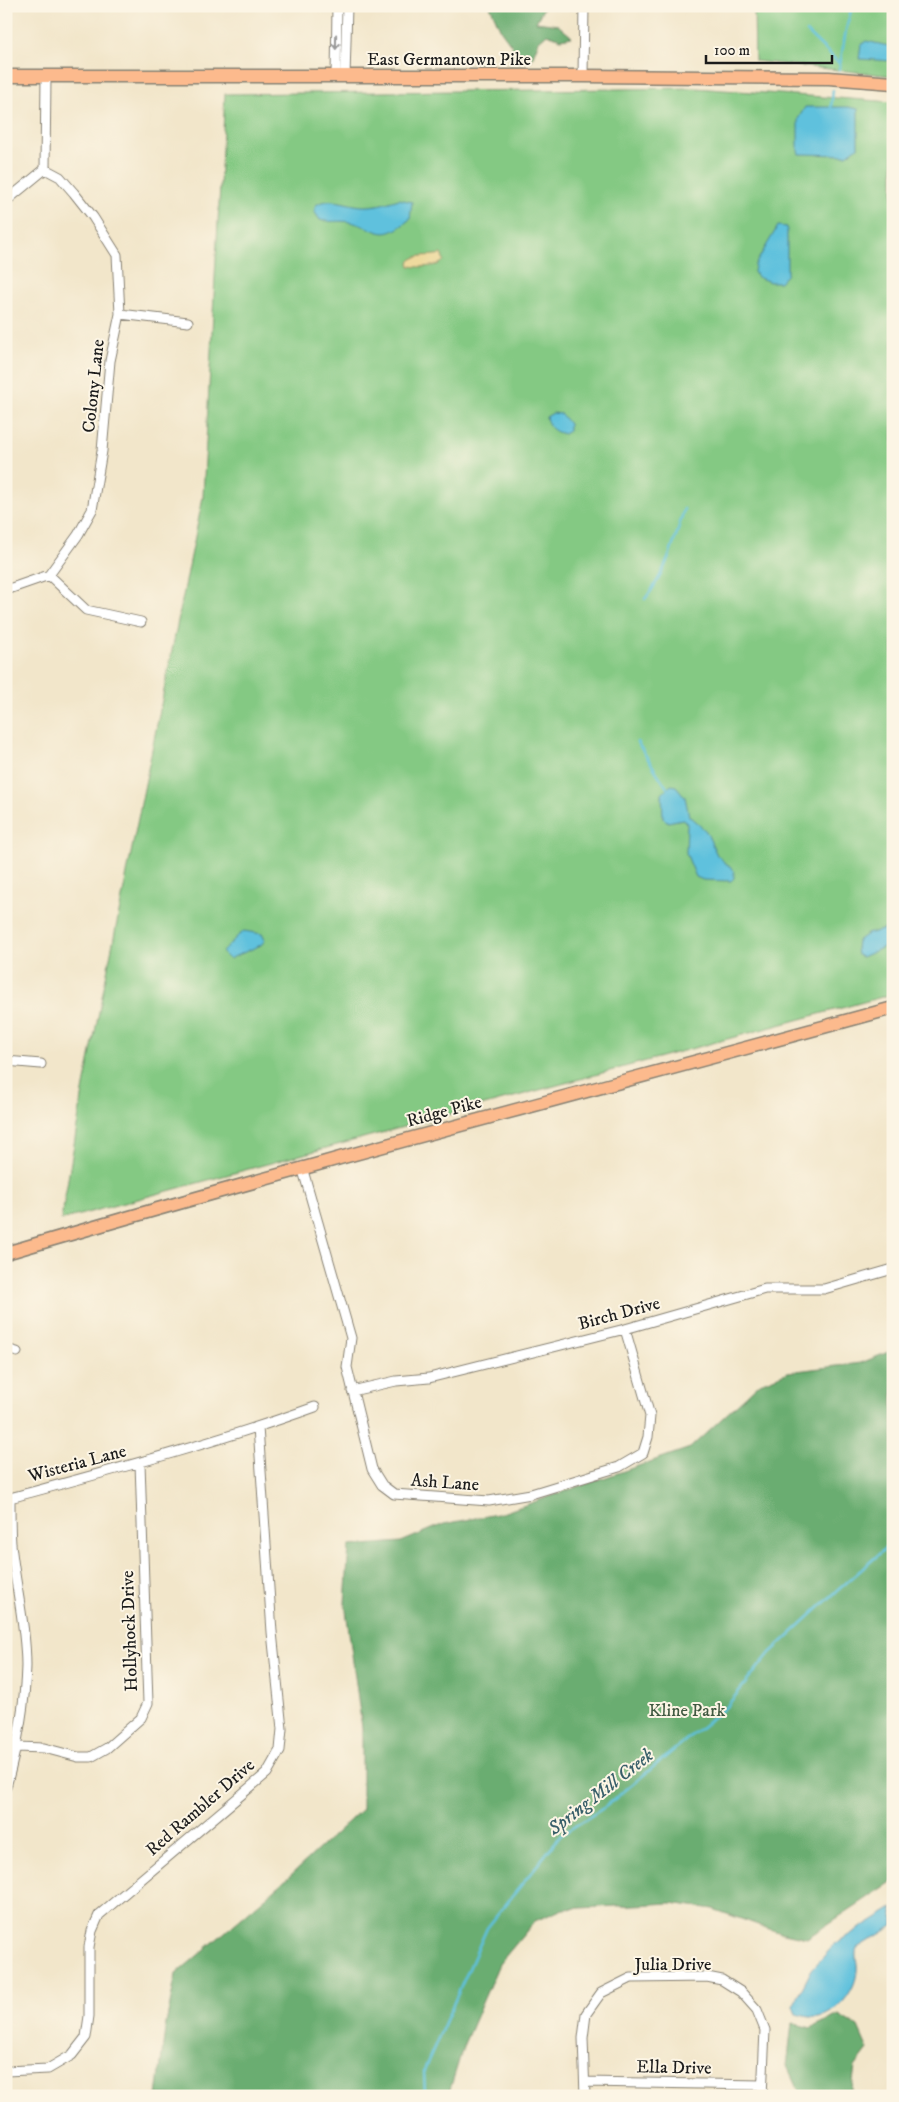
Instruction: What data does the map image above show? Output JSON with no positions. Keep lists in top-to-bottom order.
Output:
{
  "streets": {
    "main road": ["East Germantown Pike", "Ridge Pike"],
    "street": [
      "Colony Lane",
      "Birch Drive",
      "Wisteria Lane",
      "Ash Lane",
      "Hollyhock Drive",
      "Red Rambler Drive",
      "Julia Drive",
      "Ella Drive"
    ]
  },
  "crossings": [
    ["Ridge Pike", "Ash Lane"],
    ["Birch Drive", "Ash Lane"],
    ["Wisteria Lane", "Hollyhock Drive"],
    ["Wisteria Lane", "Red Rambler Drive"],
    ["Julia Drive", "Ella Drive"]
  ],
  "water": ["Spring Mill Creek"],
  "parks": ["Kline Park"],
  "scale_bar": "100 m"
}
